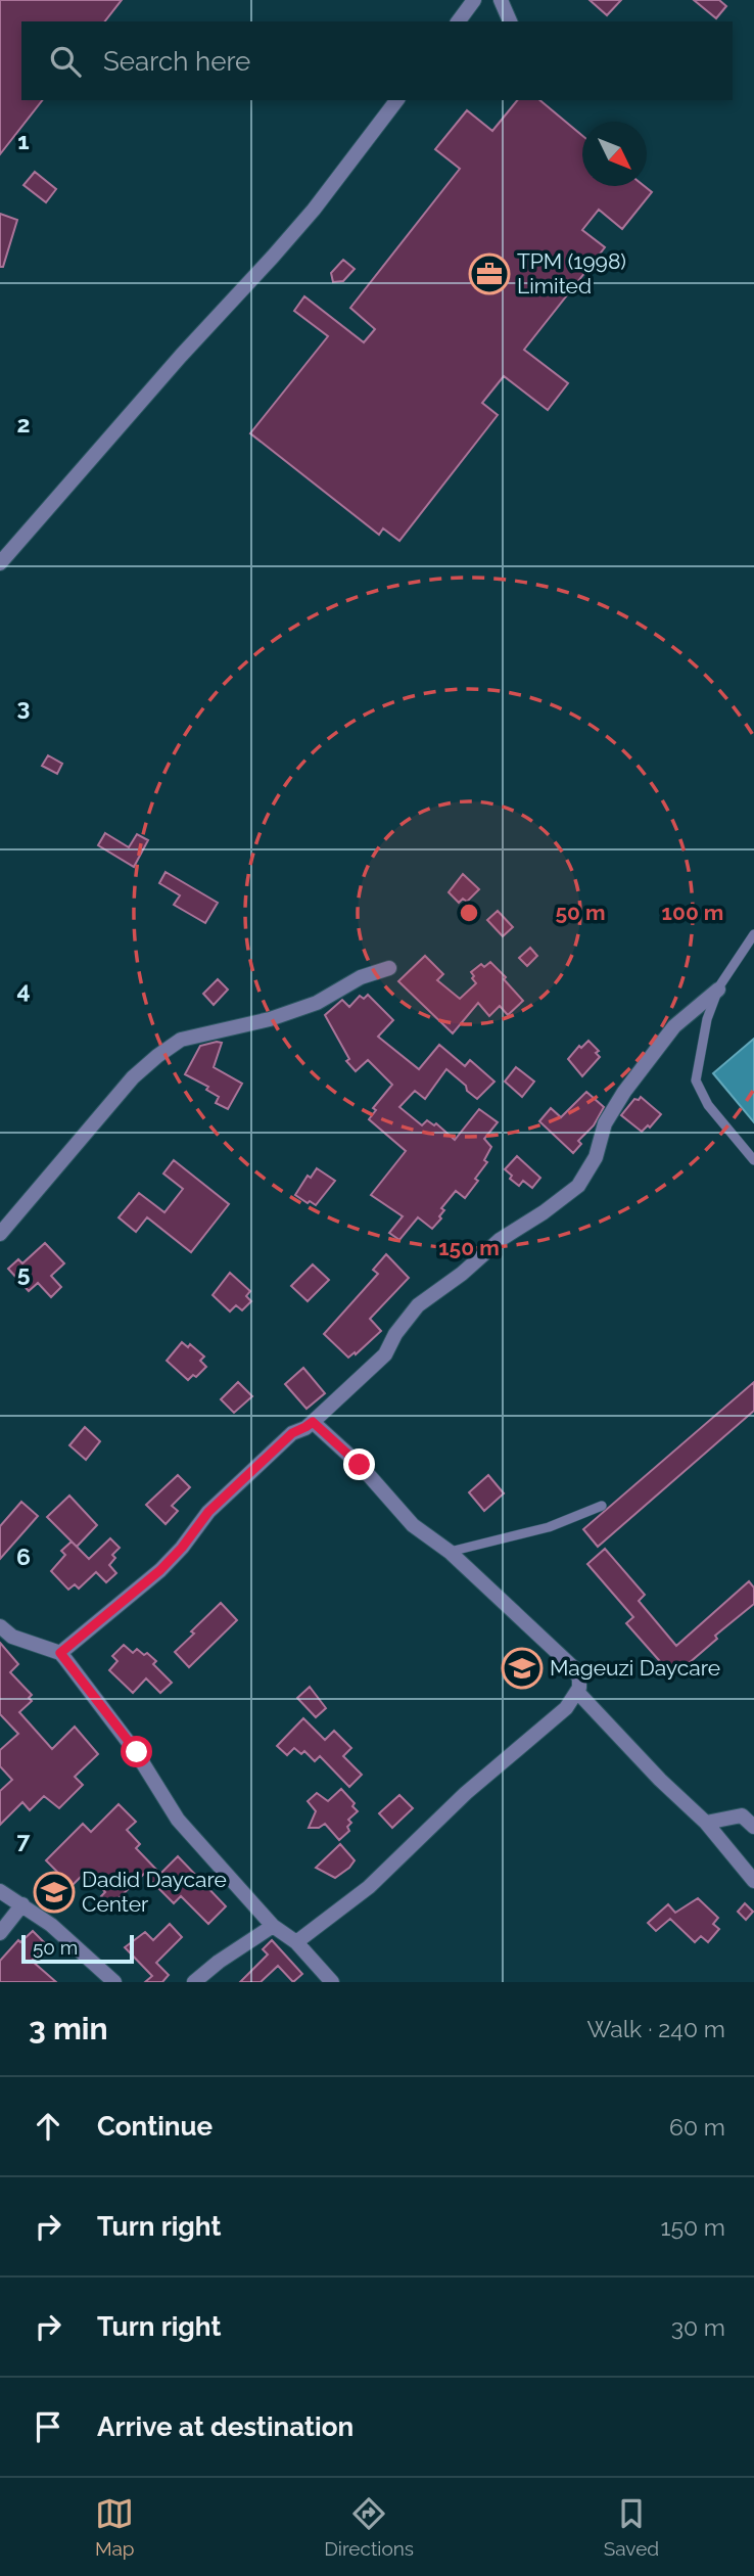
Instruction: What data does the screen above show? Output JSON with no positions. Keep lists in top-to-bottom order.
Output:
{
  "places": {
    "office": ["TPM (1998) Limited"],
    "school or university": ["Mageuzi Daycare", "Dadid Daycare Center"]
  },
  "scale_bar": "50 m",
  "north": "bottom right",
  "page": {
    "search": "Search here",
    "scale": "50 m",
    "heading": ["3 min", "Walk · 240 m"],
    "list": [
      ["Continue", "60 m"],
      ["Turn right", "150 m"],
      ["Turn right", "30 m"],
      "Arrive at destination"
    ],
    "nav": ["Map", "Directions", "Saved"]
  },
  "grid": {
    "rows": [
      "1",
      "2",
      "3",
      "4",
      "5",
      "6",
      "7"
    ]
  },
  "rings": ["50 m", "100 m", "150 m"]
}
